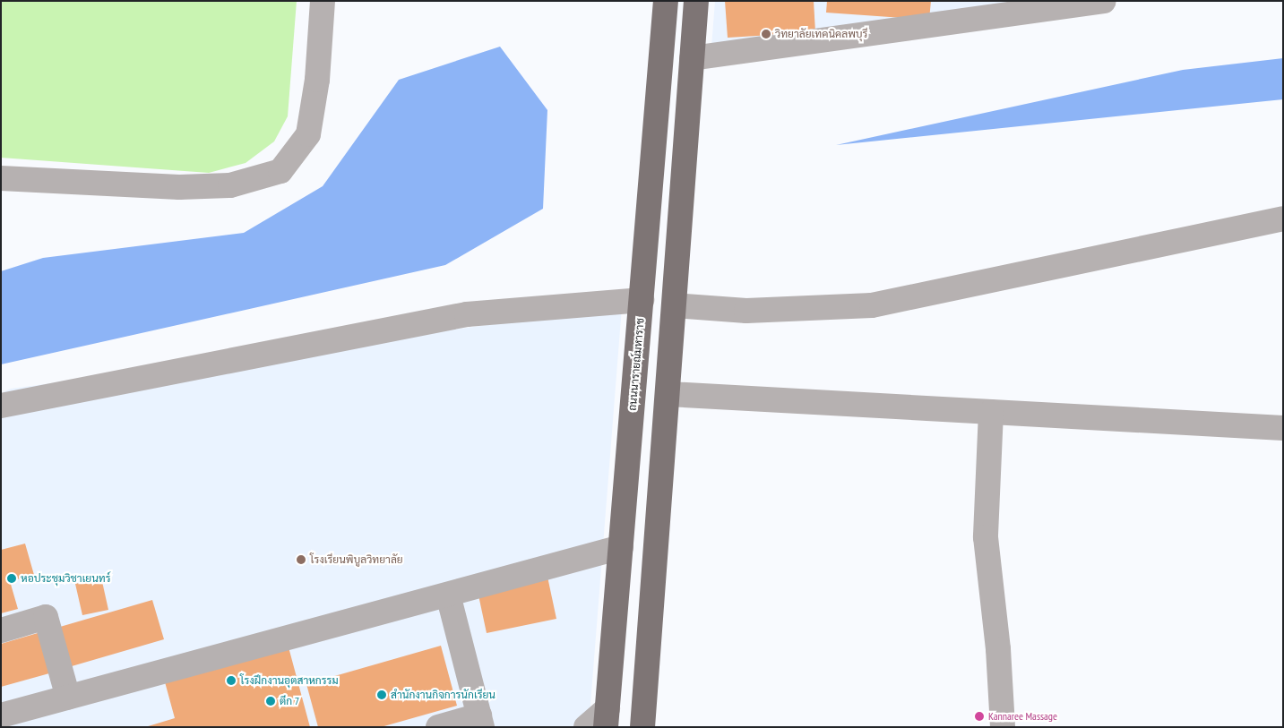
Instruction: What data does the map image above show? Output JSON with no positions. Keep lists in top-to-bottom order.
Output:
{
  "streets": {
    "main road": ["ถนนนารายณ์มหาราช"]
  },
  "places": [
    "วิทยาลัยเทคนิคลพบุรี",
    "โรงเรียนพิบูลวิทยาลัย",
    "หอประชุมวิชาเยนทร์",
    "โรงฝึกงานอุตสาหกรรม",
    "สำนักงานกิจการนักเรียน",
    "ตึก 7",
    "Kannaree Massage"
  ]
}
